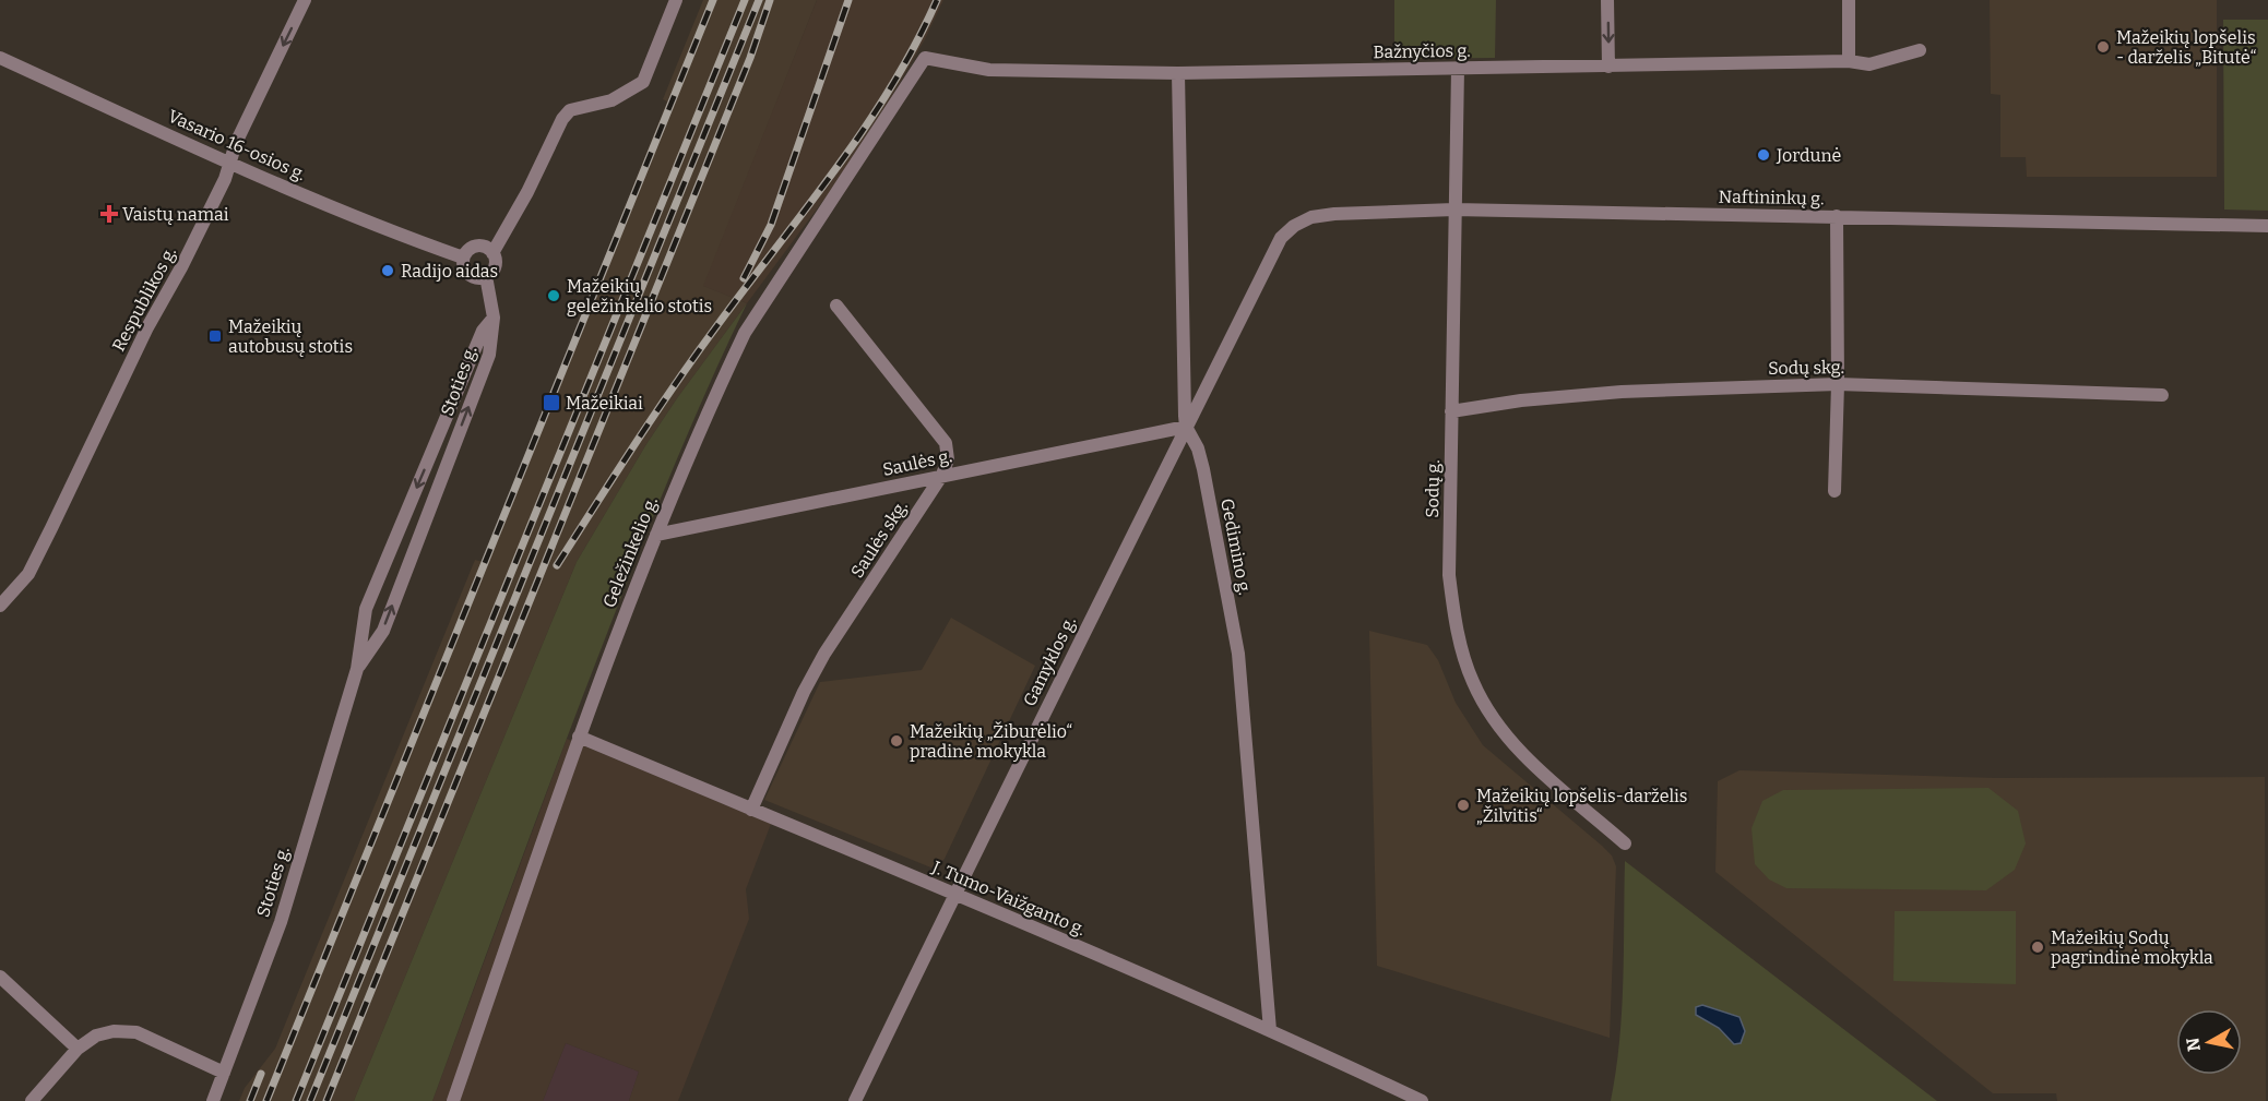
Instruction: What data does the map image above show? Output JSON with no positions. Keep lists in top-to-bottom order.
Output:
{
  "streets": {
    "street": [
      "Bažnyčios g.",
      "Vasario 16-osios g.",
      "Naftininkų g.",
      "Respublikos g.",
      "Sodų skg.",
      "Stoties g.",
      "Saulės g.",
      "Sodų g.",
      "Saulės skg.",
      "Gedimino g.",
      "Geležinkelio g.",
      "Gamyklos g.",
      "J. Tumo-Vaižganto g."
    ]
  },
  "crossings": [
    ["Bažnyčios g.", "Sodų g."],
    ["Bažnyčios g.", "Gedimino g."],
    ["Bažnyčios g.", "Geležinkelio g."],
    ["Vasario 16-osios g.", "Respublikos g."],
    ["Vasario 16-osios g.", "Stoties g."],
    ["Naftininkų g.", "Sodų g."],
    ["Naftininkų g.", "Gamyklos g."],
    ["Sodų skg.", "Sodų g."],
    ["Saulės g.", "Saulės skg."],
    ["Saulės g.", "Gedimino g."],
    ["Saulės g.", "Geležinkelio g."],
    ["Saulės g.", "Gamyklos g."],
    ["Saulės skg.", "J. Tumo-Vaižganto g."],
    ["Gedimino g.", "Gamyklos g."],
    ["Gedimino g.", "J. Tumo-Vaižganto g."],
    ["Geležinkelio g.", "J. Tumo-Vaižganto g."],
    ["Gamyklos g.", "J. Tumo-Vaižganto g."]
  ],
  "places": {
    "other": [
      "Mažeikių lopšelis - darželis „Bitutė“",
      "Jordunė",
      "Radijo aidas",
      "Mažeikių geležinkelio stotis",
      "Mažeikių „Žiburėlio“ pradinė mokykla",
      "Mažeikių lopšelis-darželis „Žilvitis“",
      "Mažeikių Sodų pagrindinė mokykla"
    ],
    "health": ["Vaistų namai"],
    "transit": ["Mažeikių autobusų stotis", "Mažeikiai"]
  },
  "north": "left"
}
